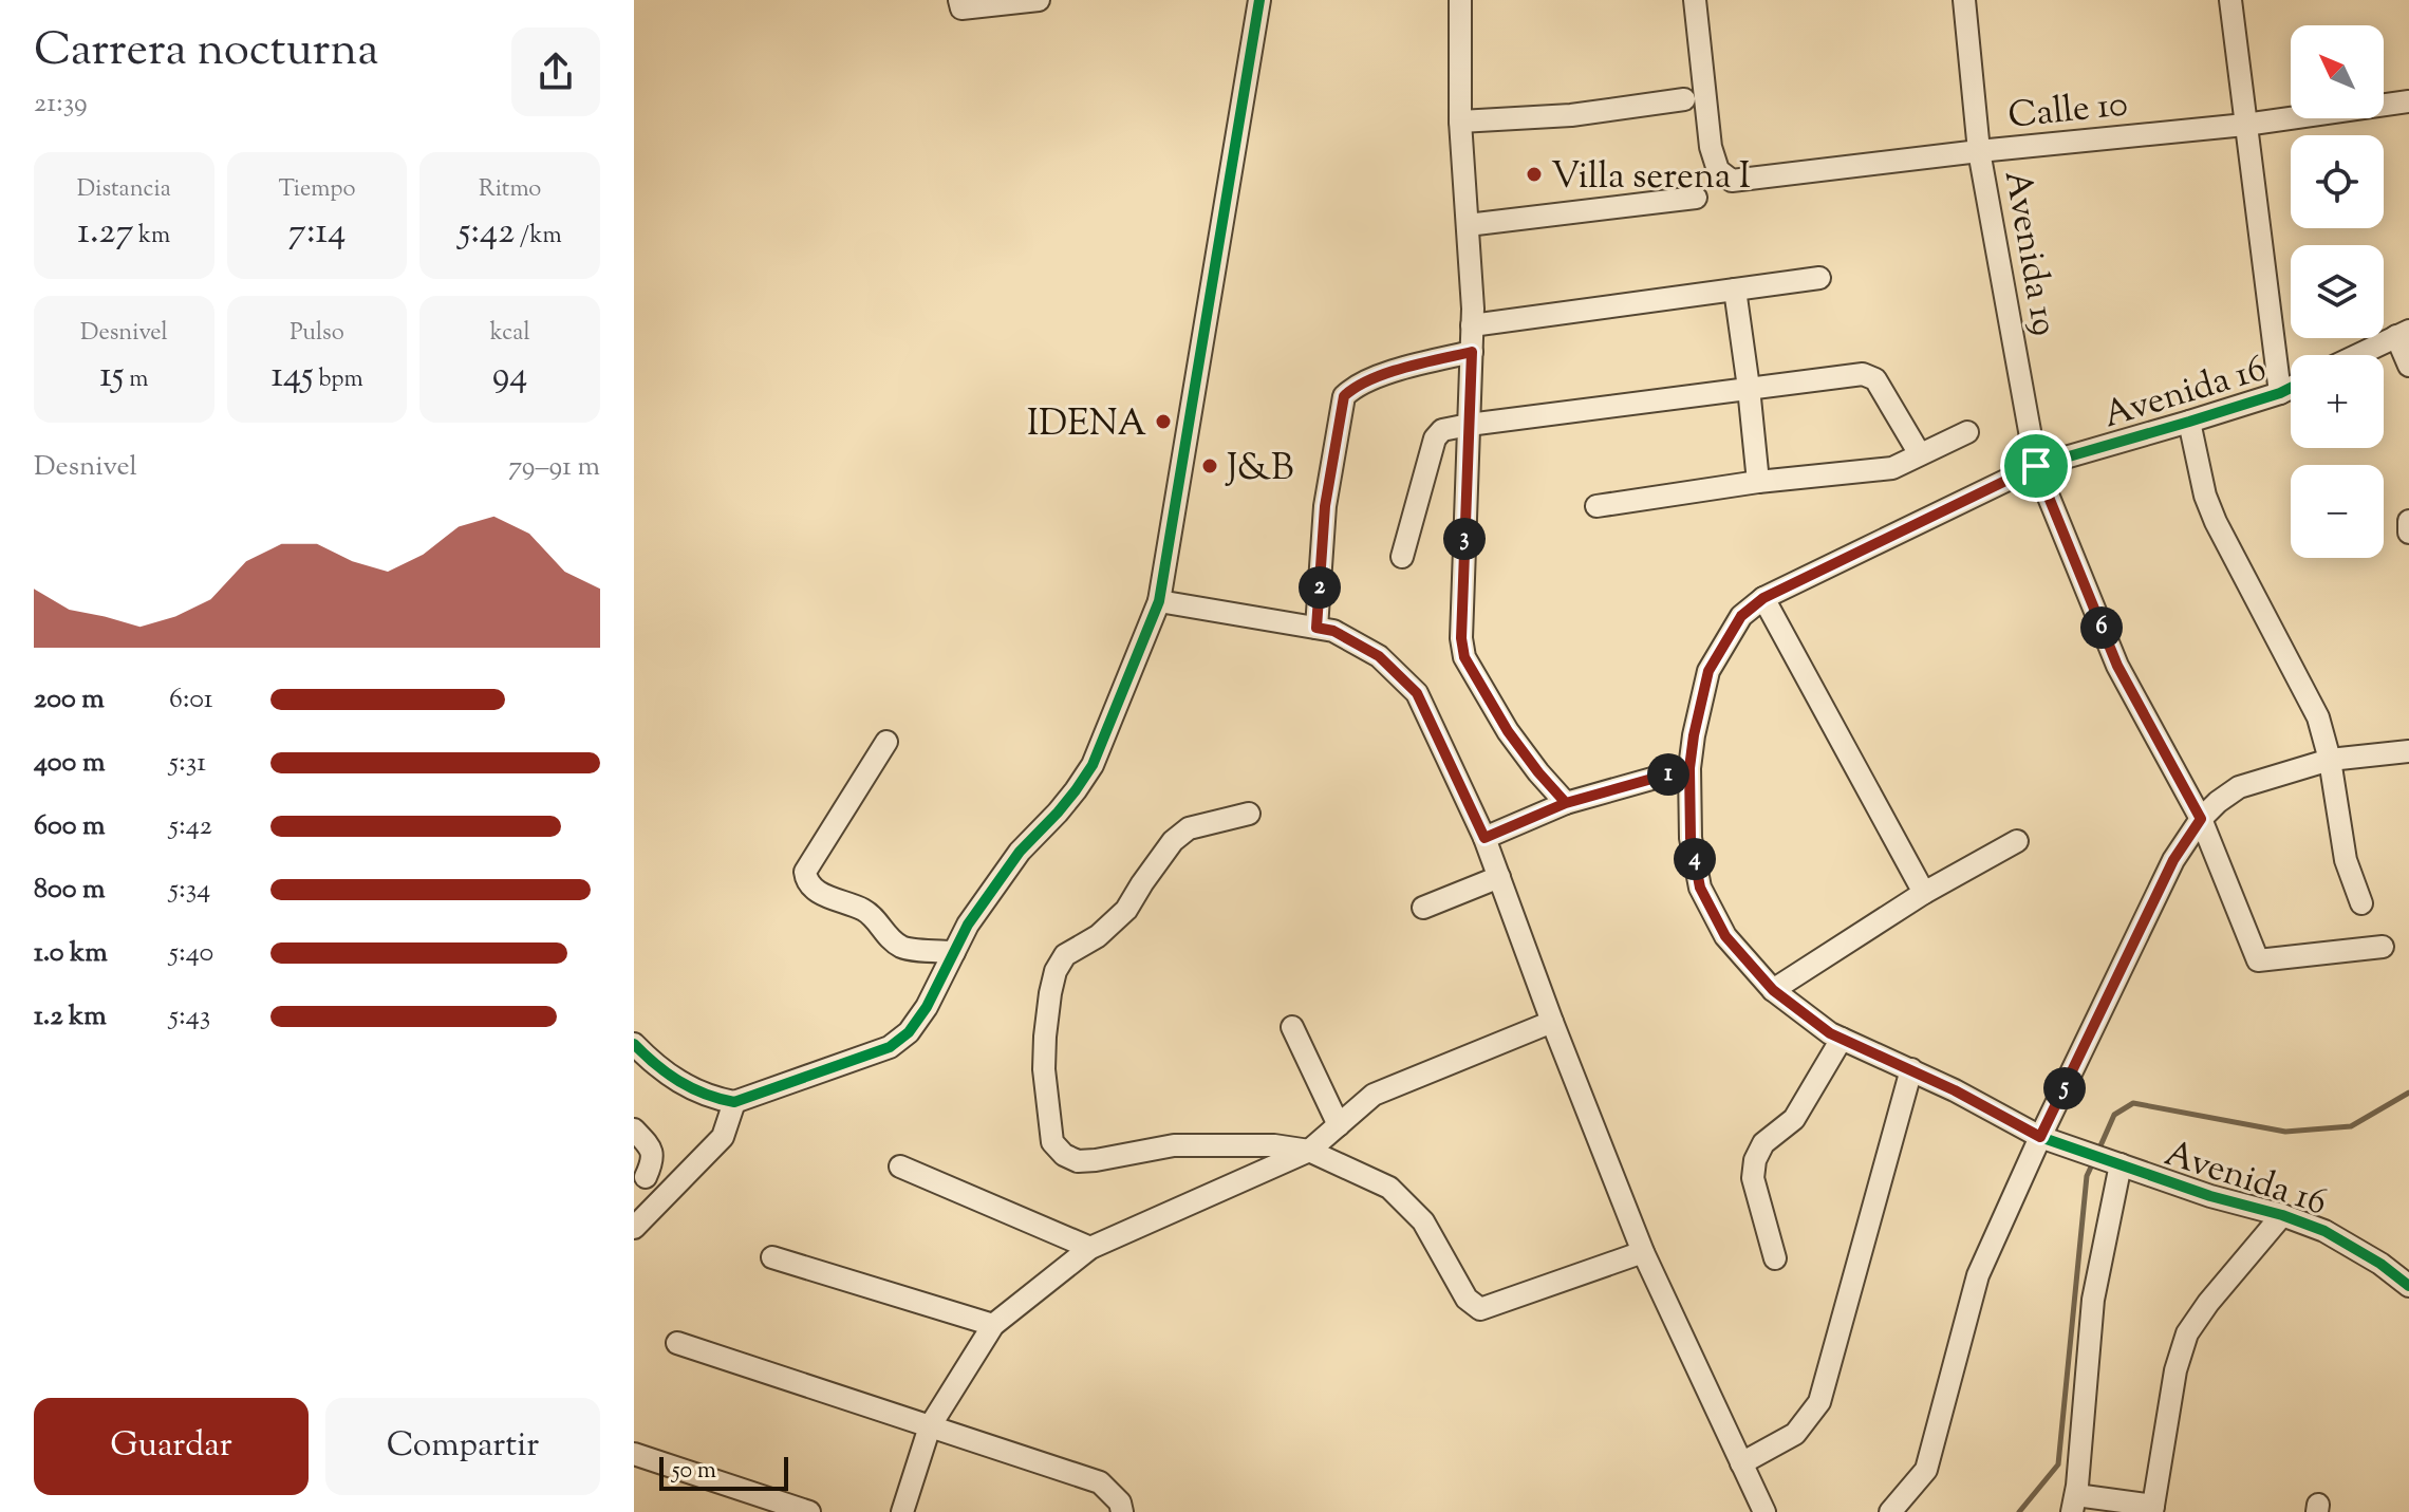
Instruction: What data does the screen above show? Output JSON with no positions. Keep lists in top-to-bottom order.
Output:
{
  "streets": {
    "street": ["Calle 10", "Avenida 19", "Avenida 16"]
  },
  "crossings": [
    ["Calle 10", "Avenida 19"],
    ["Avenida 19", "Avenida 16"]
  ],
  "places": ["Villa serena I", "IDENA", "J&B"],
  "scale_bar": "50 m",
  "north": "top left",
  "page": {
    "heading": ["Carrera nocturna", "21:39"],
    "map_buttons": ["+", "−"],
    "stats": [
      ["Distancia", "1.27 km"],
      ["Tiempo", "7:14"],
      ["Ritmo", "5:42 /km"],
      ["Desnivel", "15 m"],
      ["Pulso", "145 bpm"],
      ["kcal", "94"]
    ],
    "chart": ["Desnivel", "79–91 m"],
    "pins": [
      "3",
      "2",
      "6",
      "1",
      "4",
      "5"
    ],
    "list": [
      {
        "name": "200 m",
        "note": "6:01"
      },
      {
        "name": "400 m",
        "note": "5:31"
      },
      {
        "name": "600 m",
        "note": "5:42"
      },
      {
        "name": "800 m",
        "note": "5:34"
      },
      {
        "name": "1.0 km",
        "note": "5:40"
      },
      {
        "name": "1.2 km",
        "note": "5:43"
      }
    ],
    "buttons": ["Guardar", "Compartir"],
    "scale": "50 m"
  }
}
